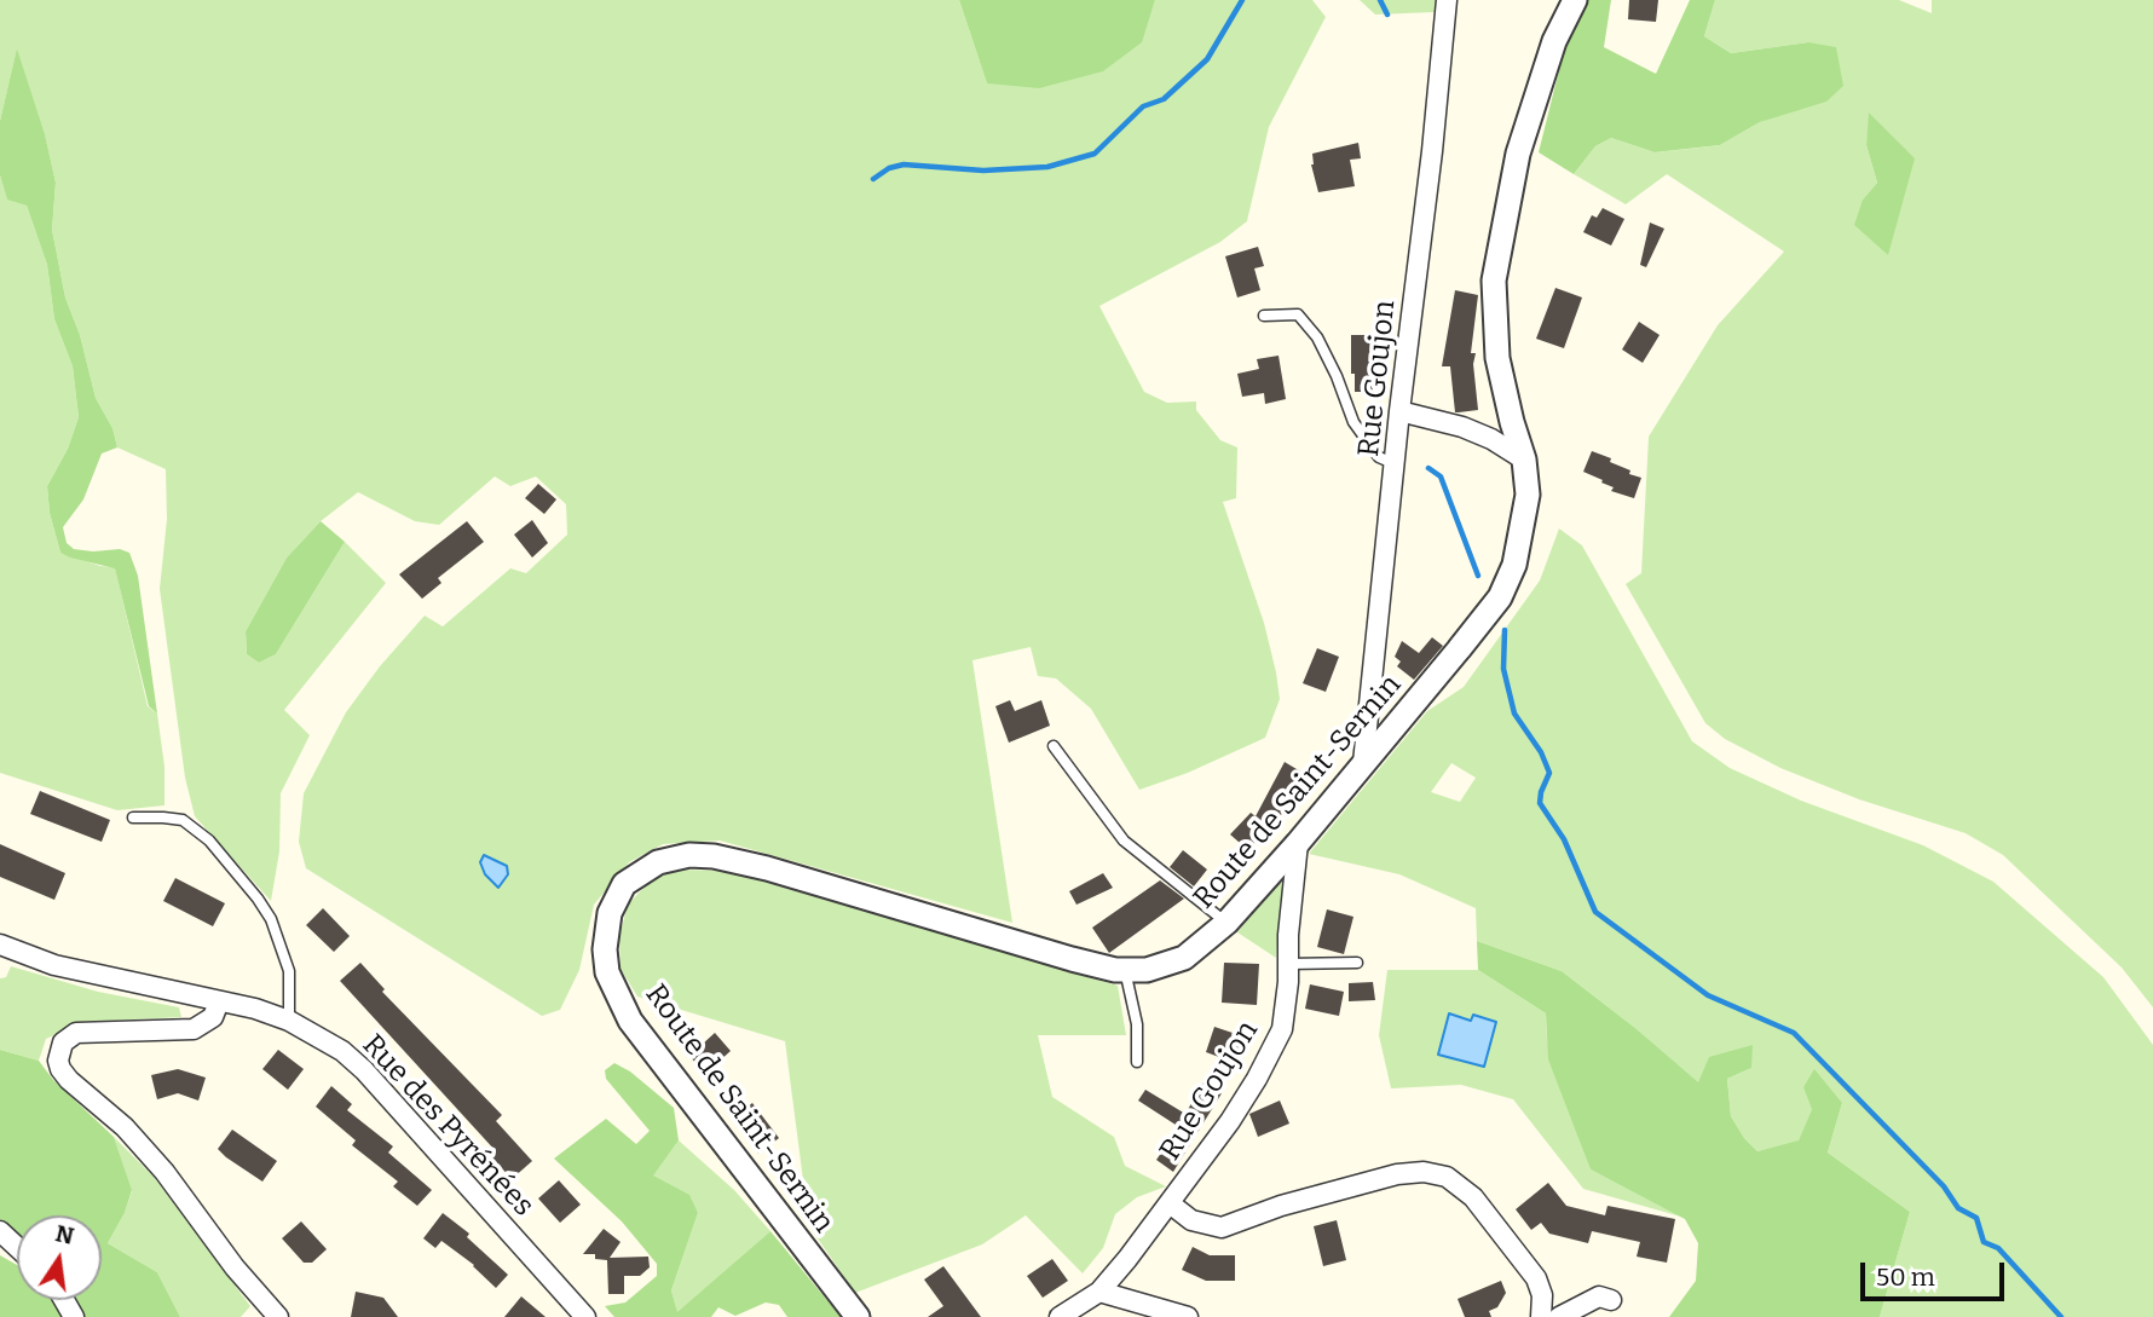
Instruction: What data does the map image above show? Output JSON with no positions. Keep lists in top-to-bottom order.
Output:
{
  "streets": {
    "street": ["Rue Goujon", "Route de Saint-Sernin", "Rue des Pyrénées"]
  },
  "crossings": [
    ["Rue Goujon", "Route de Saint-Sernin"]
  ],
  "scale_bar": "50 m",
  "north": "top"
}
